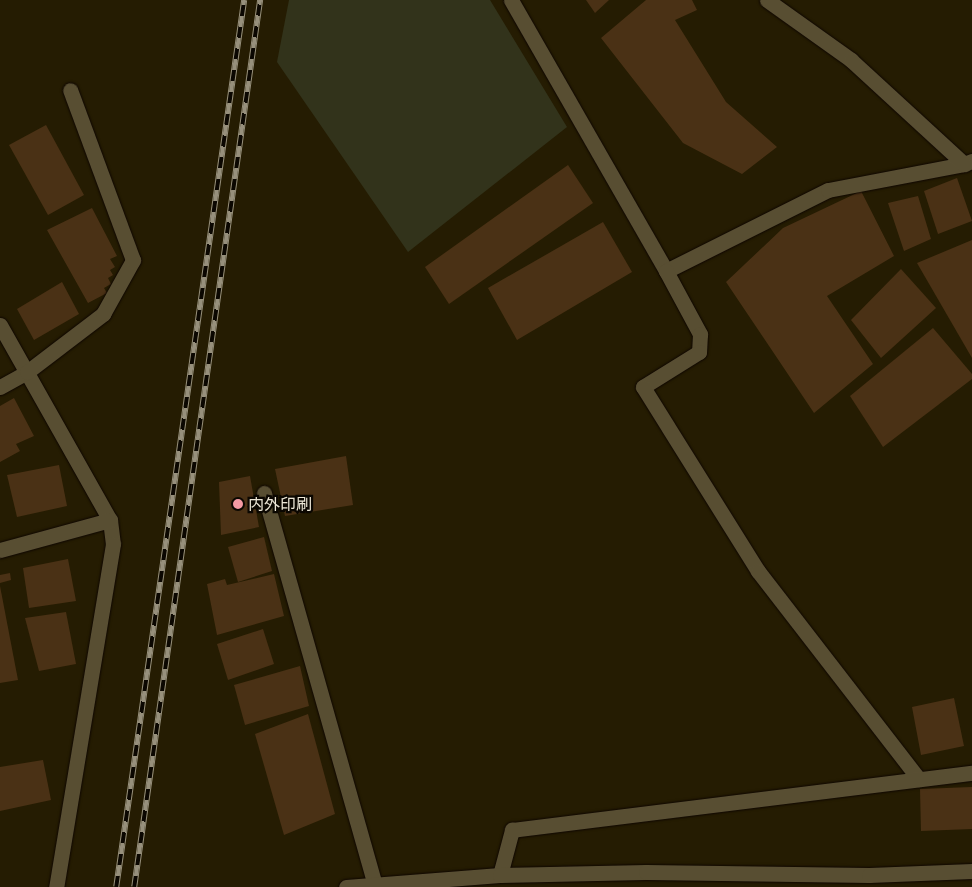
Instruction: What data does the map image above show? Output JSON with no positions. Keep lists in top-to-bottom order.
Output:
{
  "places": ["内外印刷"]
}
